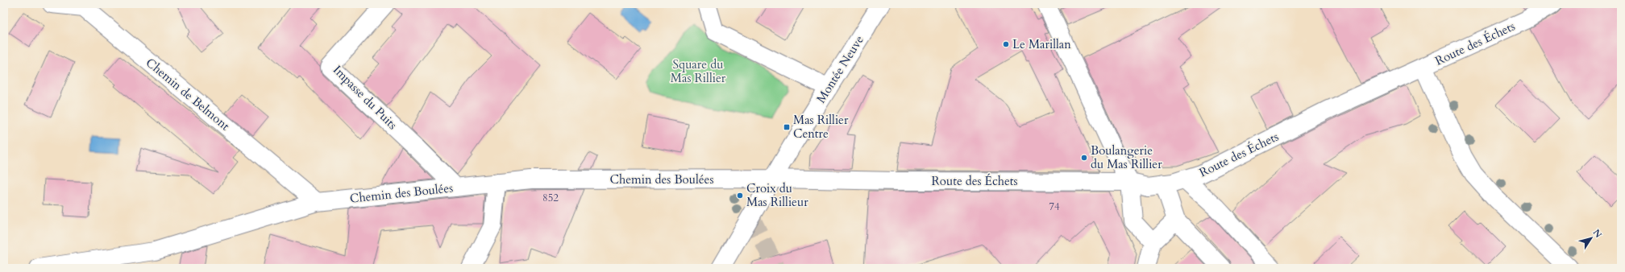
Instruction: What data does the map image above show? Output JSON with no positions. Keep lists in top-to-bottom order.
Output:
{
  "streets": {
    "street": [
      "Route des Échets",
      "Montée Neuve",
      "Chemin de Belmont",
      "Impasse du Puits",
      "Chemin des Boulées"
    ]
  },
  "crossings": [
    ["Route des Échets", "Montée Neuve"],
    ["Route des Échets", "Chemin des Boulées"],
    ["Montée Neuve", "Chemin des Boulées"],
    ["Chemin de Belmont", "Chemin des Boulées"],
    ["Impasse du Puits", "Chemin des Boulées"]
  ],
  "parks": ["Square du Mas Rillier"],
  "places": {
    "other": ["Le Marillan", "Boulangerie du Mas Rillier", "Croix du Mas Rillieur"],
    "transit": ["Mas Rillier Centre"]
  },
  "house_numbers": ["852", "74"],
  "north": "top right"
}
